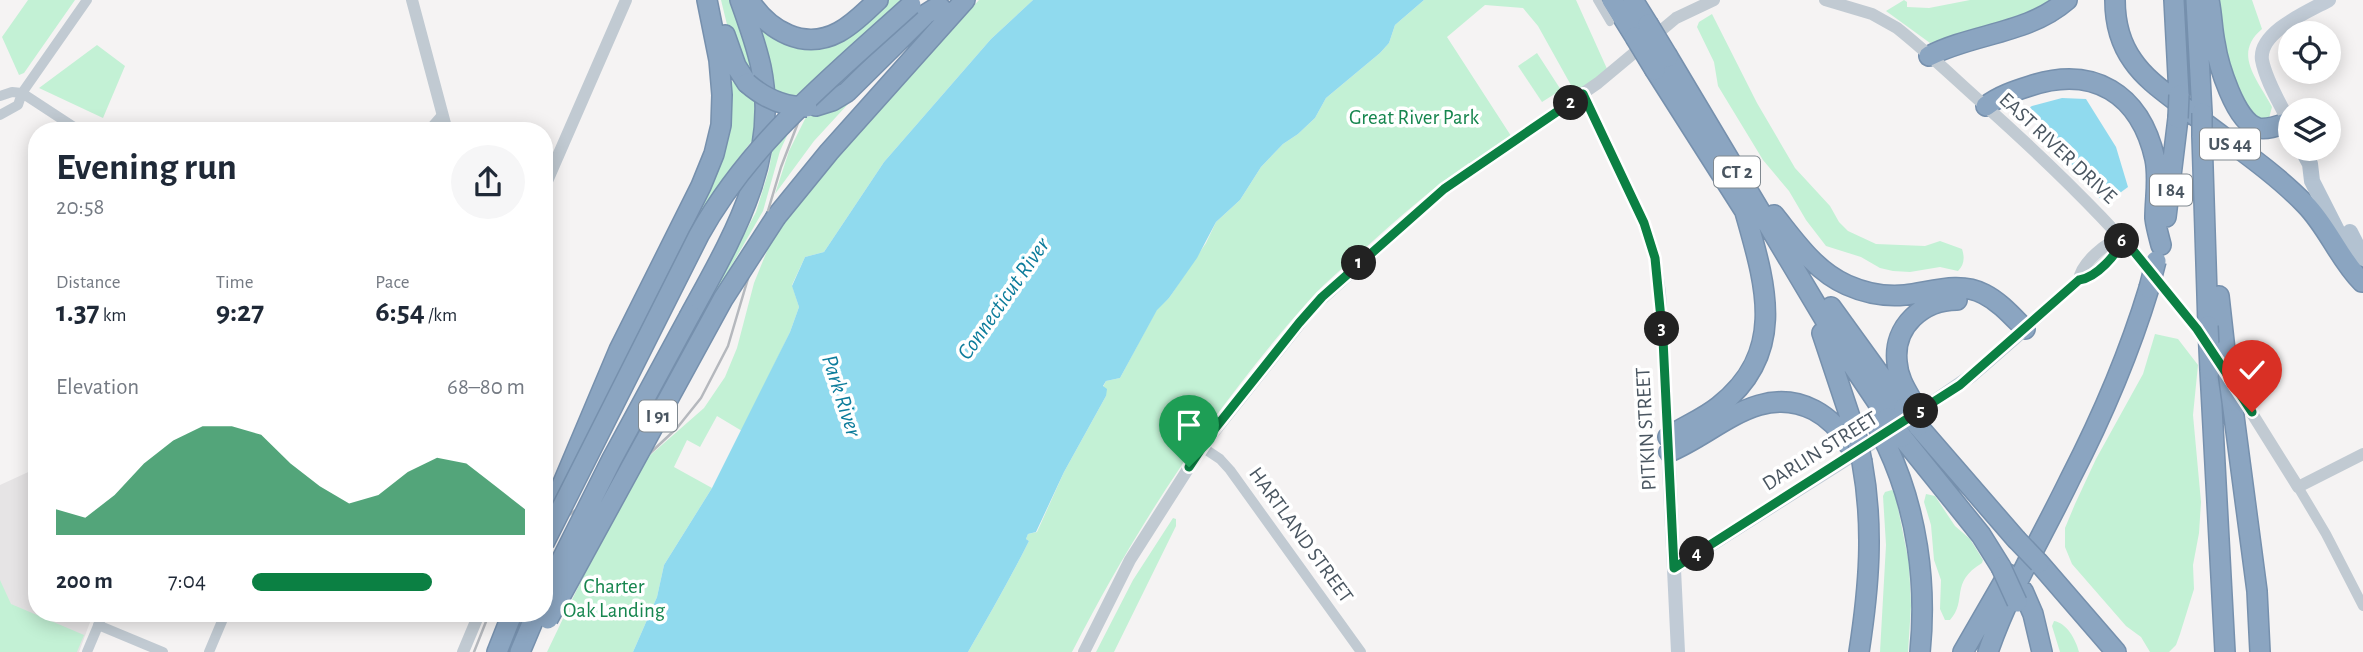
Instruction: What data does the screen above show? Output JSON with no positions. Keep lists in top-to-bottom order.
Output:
{
  "streets": {
    "highway": [
      "US 44",
      "CT 2",
      "I 84",
      "I 91"
    ],
    "main road": ["PITKIN STREET", "DARLIN STREET"],
    "street": ["EAST RIVER DRIVE", "HARTLAND STREET"]
  },
  "crossings": [
    ["EAST RIVER DRIVE", "DARLIN STREET"],
    ["PITKIN STREET", "DARLIN STREET"]
  ],
  "water": ["Connecticut River", "Park River"],
  "parks": ["Great River Park", "Charter Oak Landing"],
  "page": {
    "pins": [
      "2",
      "6",
      "1",
      "3",
      "5",
      "4"
    ],
    "heading": ["Evening run", "20:58"],
    "stats": [
      ["Distance", "1.37 km"],
      ["Time", "9:27"],
      ["Pace", "6:54 /km"]
    ],
    "chart": ["Elevation", "68–80 m"],
    "list": [
      {
        "name": "200 m",
        "note": "7:04"
      }
    ]
  }
}
